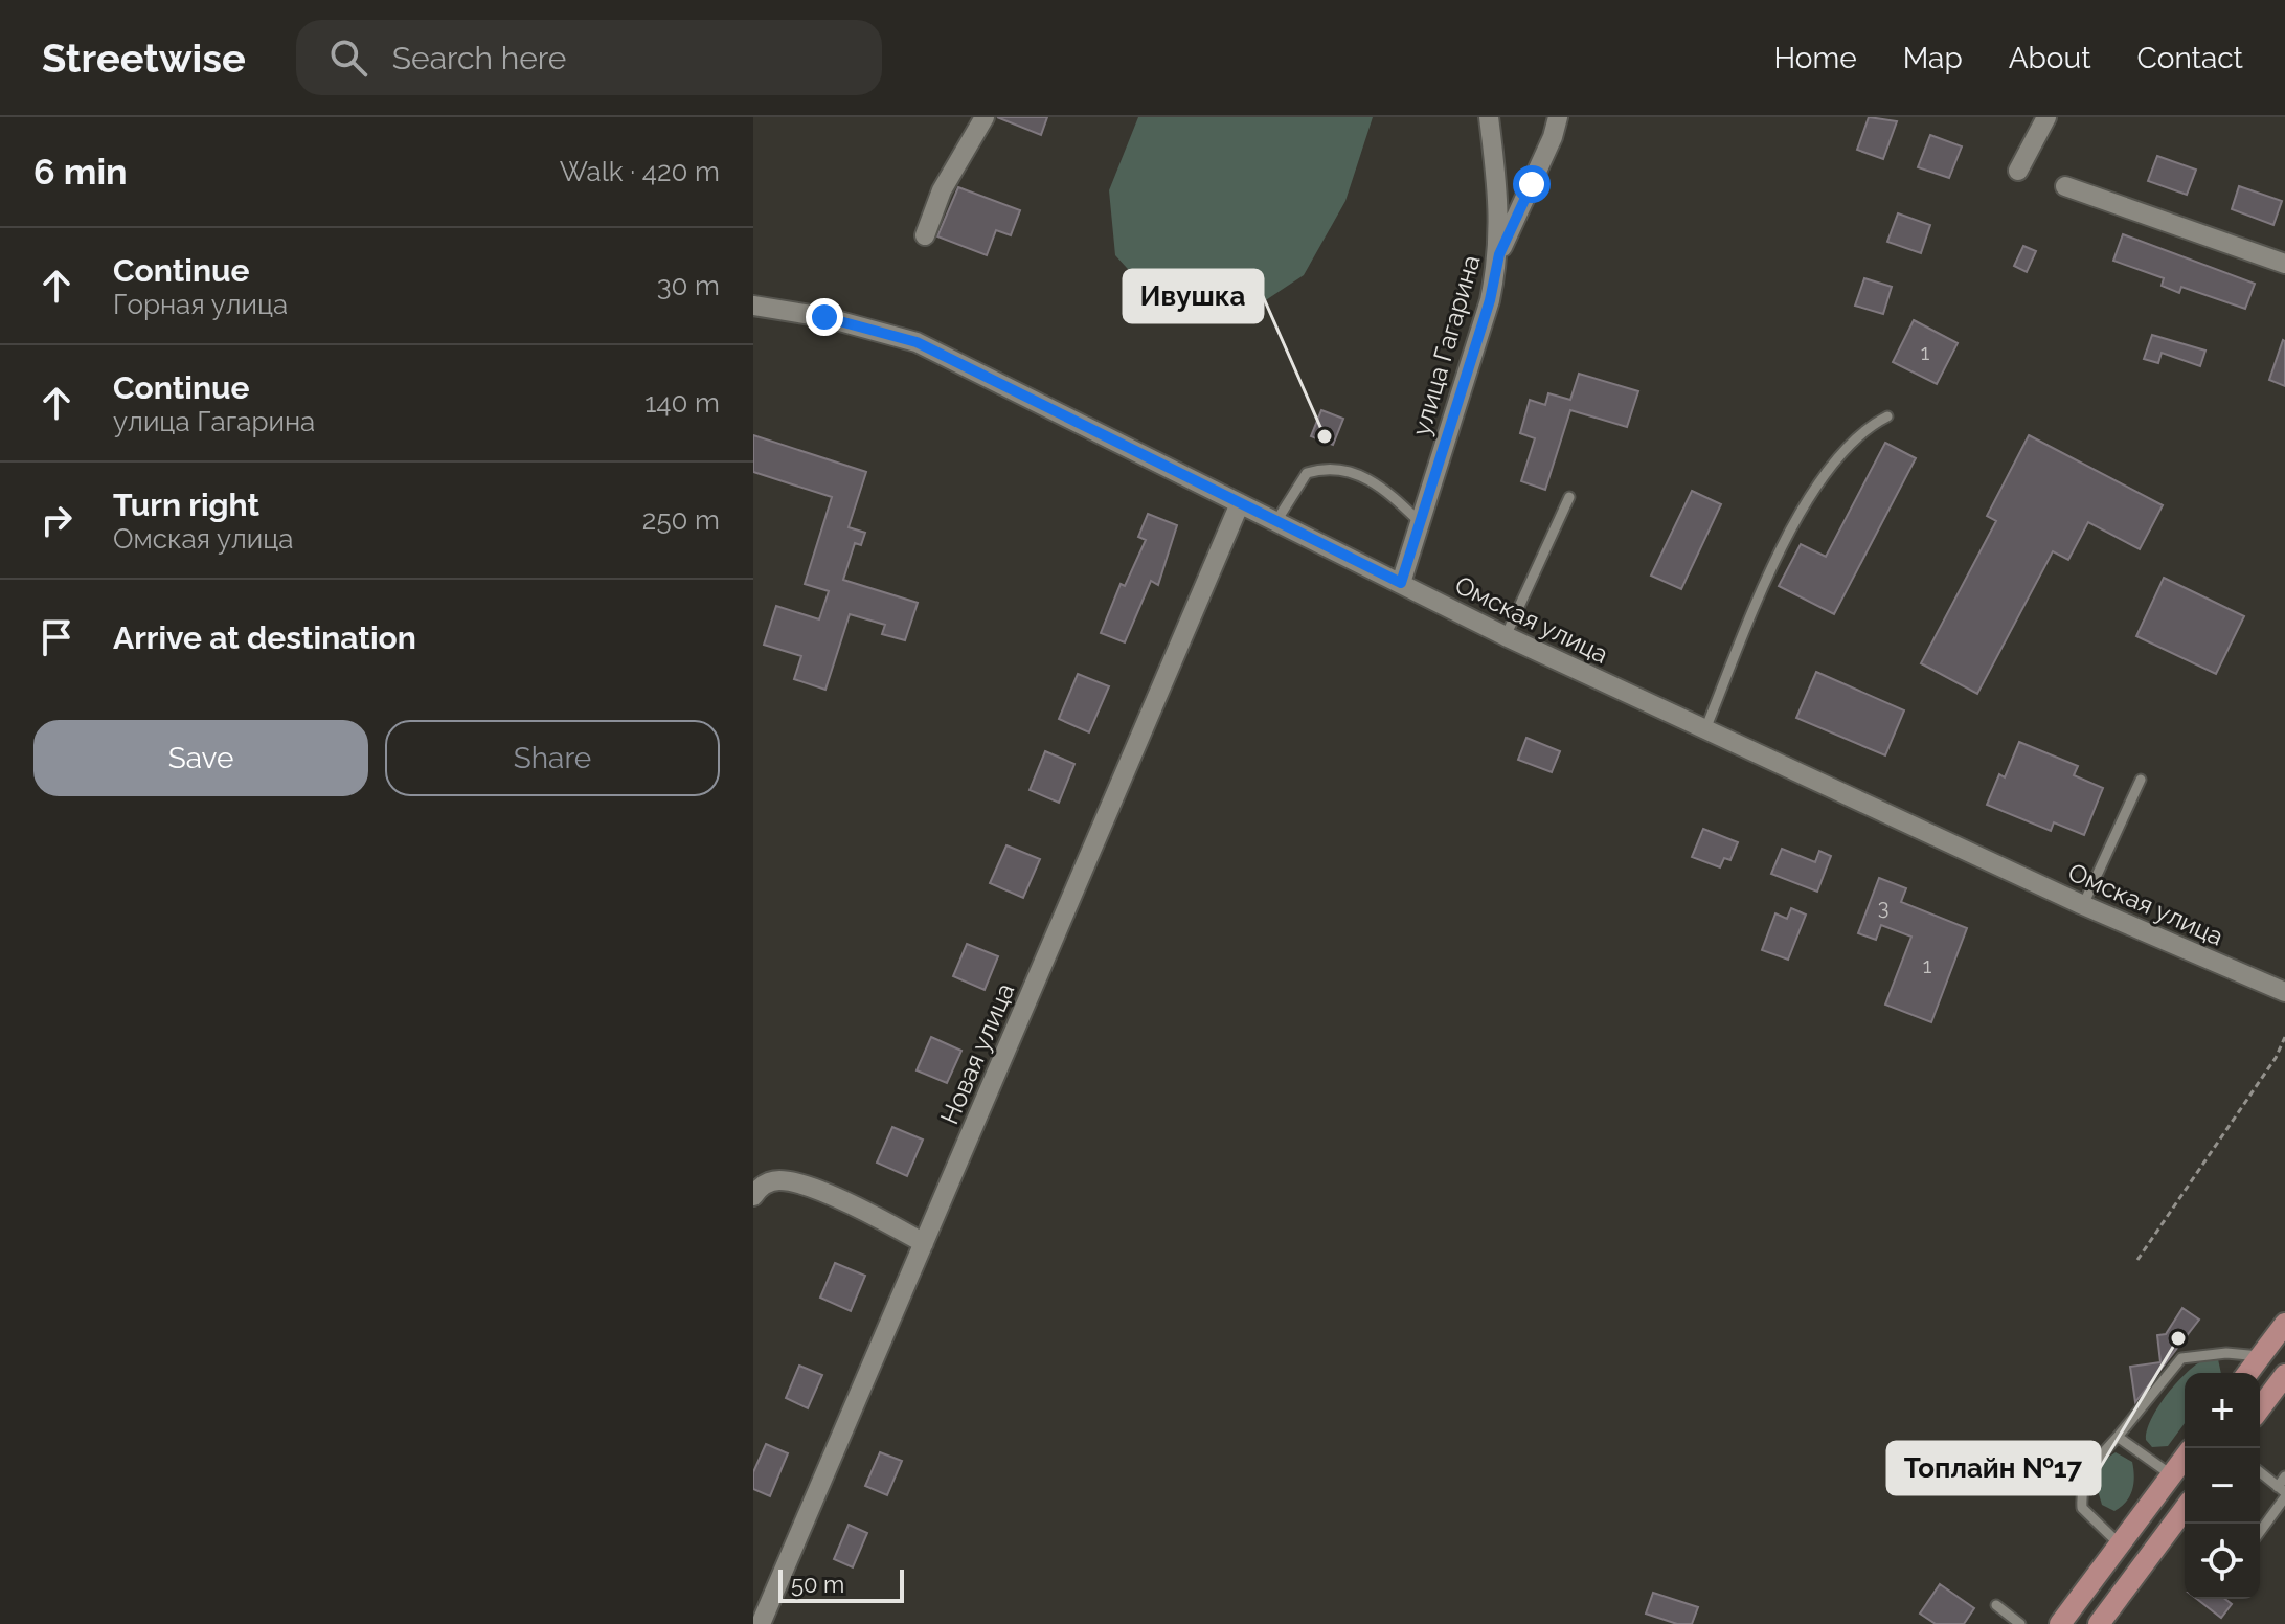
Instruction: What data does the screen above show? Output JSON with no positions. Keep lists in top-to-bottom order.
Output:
{
  "streets": {
    "street": ["улица Гагарина", "Омская улица", "Новая улица"]
  },
  "crossings": [
    ["улица Гагарина", "Омская улица"],
    ["Омская улица", "Новая улица"]
  ],
  "places": ["Ивушка", "Топлайн №17"],
  "house_numbers": ["1", "3", "1"],
  "scale_bar": "50 m",
  "page": {
    "header": "Streetwise",
    "search": "Search here",
    "nav": [
      "Home",
      "Map",
      "About",
      "Contact"
    ],
    "heading": ["6 min", "Walk · 420 m"],
    "list": [
      ["Continue", "Горная улица", "30 m"],
      ["Continue", "улица Гагарина", "140 m"],
      ["Turn right", "Омская улица", "250 m"],
      "Arrive at destination"
    ],
    "buttons": ["Save", "Share"],
    "map_buttons": ["+", "−"],
    "scale": "50 m"
  }
}
